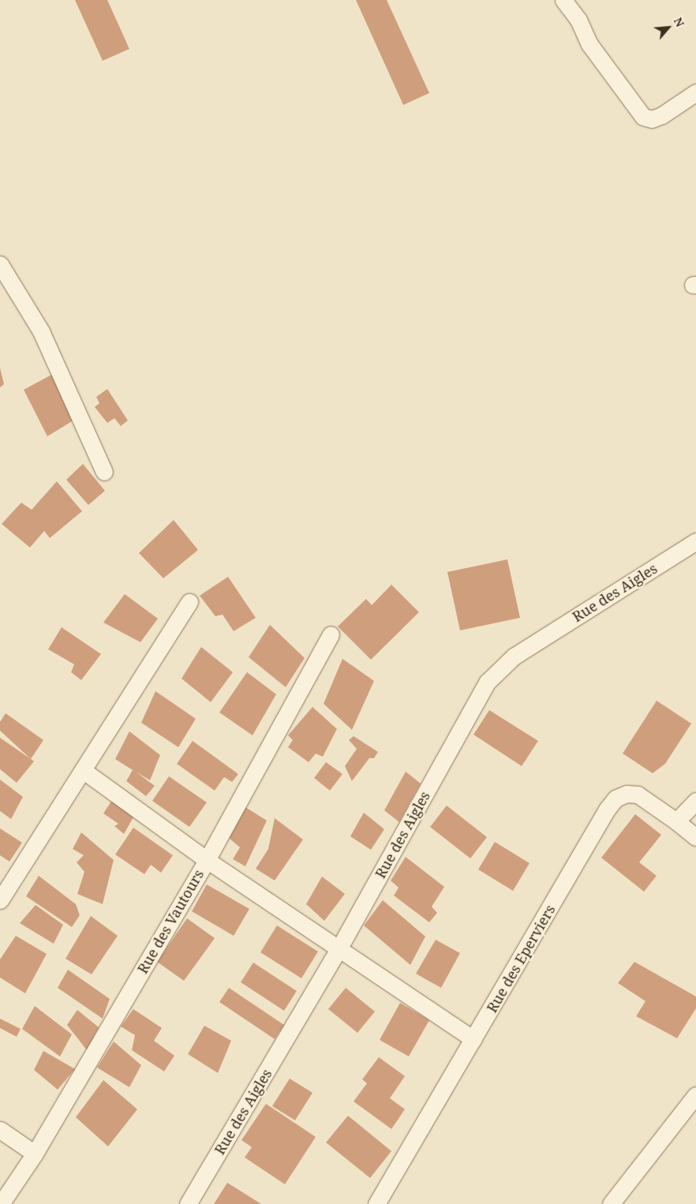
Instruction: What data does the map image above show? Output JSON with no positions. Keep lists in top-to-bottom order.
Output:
{
  "streets": {
    "street": ["Rue des Aigles", "Rue des Vautours", "Rue des Eperviers"]
  },
  "north": "top right"
}
